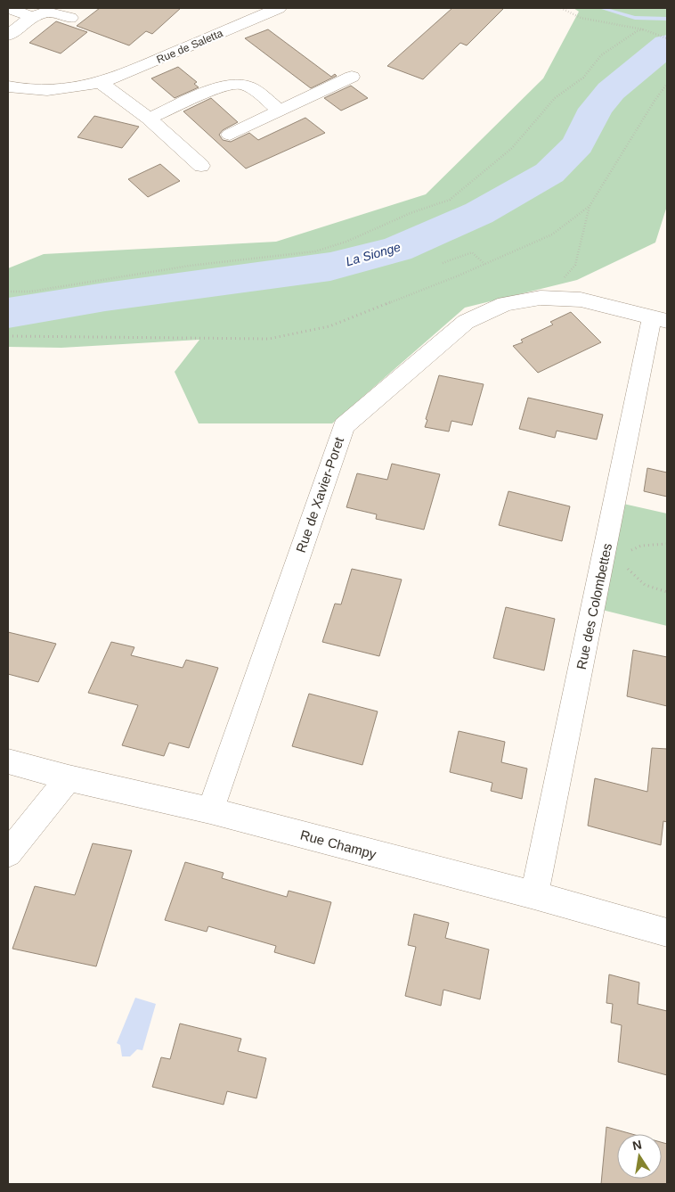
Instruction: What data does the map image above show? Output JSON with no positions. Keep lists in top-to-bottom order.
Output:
{
  "streets": {
    "street": [
      "Rue de Saletta",
      "Rue de Xavier-Poret",
      "Rue des Colombettes",
      "Rue Champy"
    ]
  },
  "crossings": [
    ["Rue de Xavier-Poret", "Rue des Colombettes"],
    ["Rue de Xavier-Poret", "Rue Champy"],
    ["Rue des Colombettes", "Rue Champy"]
  ],
  "water": ["La Sionge"],
  "north": "top"
}
